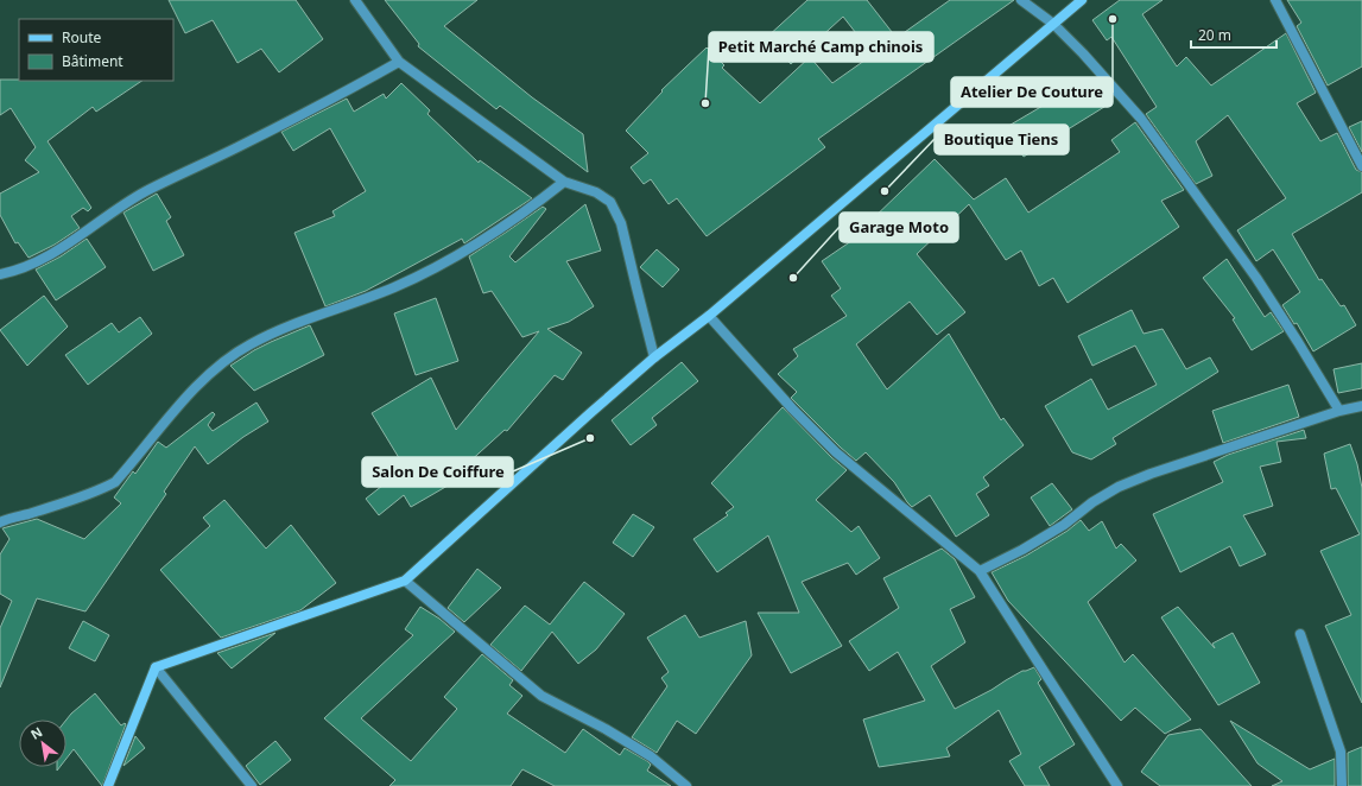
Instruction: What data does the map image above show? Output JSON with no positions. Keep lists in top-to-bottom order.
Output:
{
  "places": [
    "Atelier De Couture",
    "Petit Marché Camp chinois",
    "Boutique Tiens",
    "Garage Moto",
    "Salon De Coiffure"
  ],
  "legend": ["Route", "Bâtiment"],
  "scale_bar": "20 m",
  "north": "top left"
}
